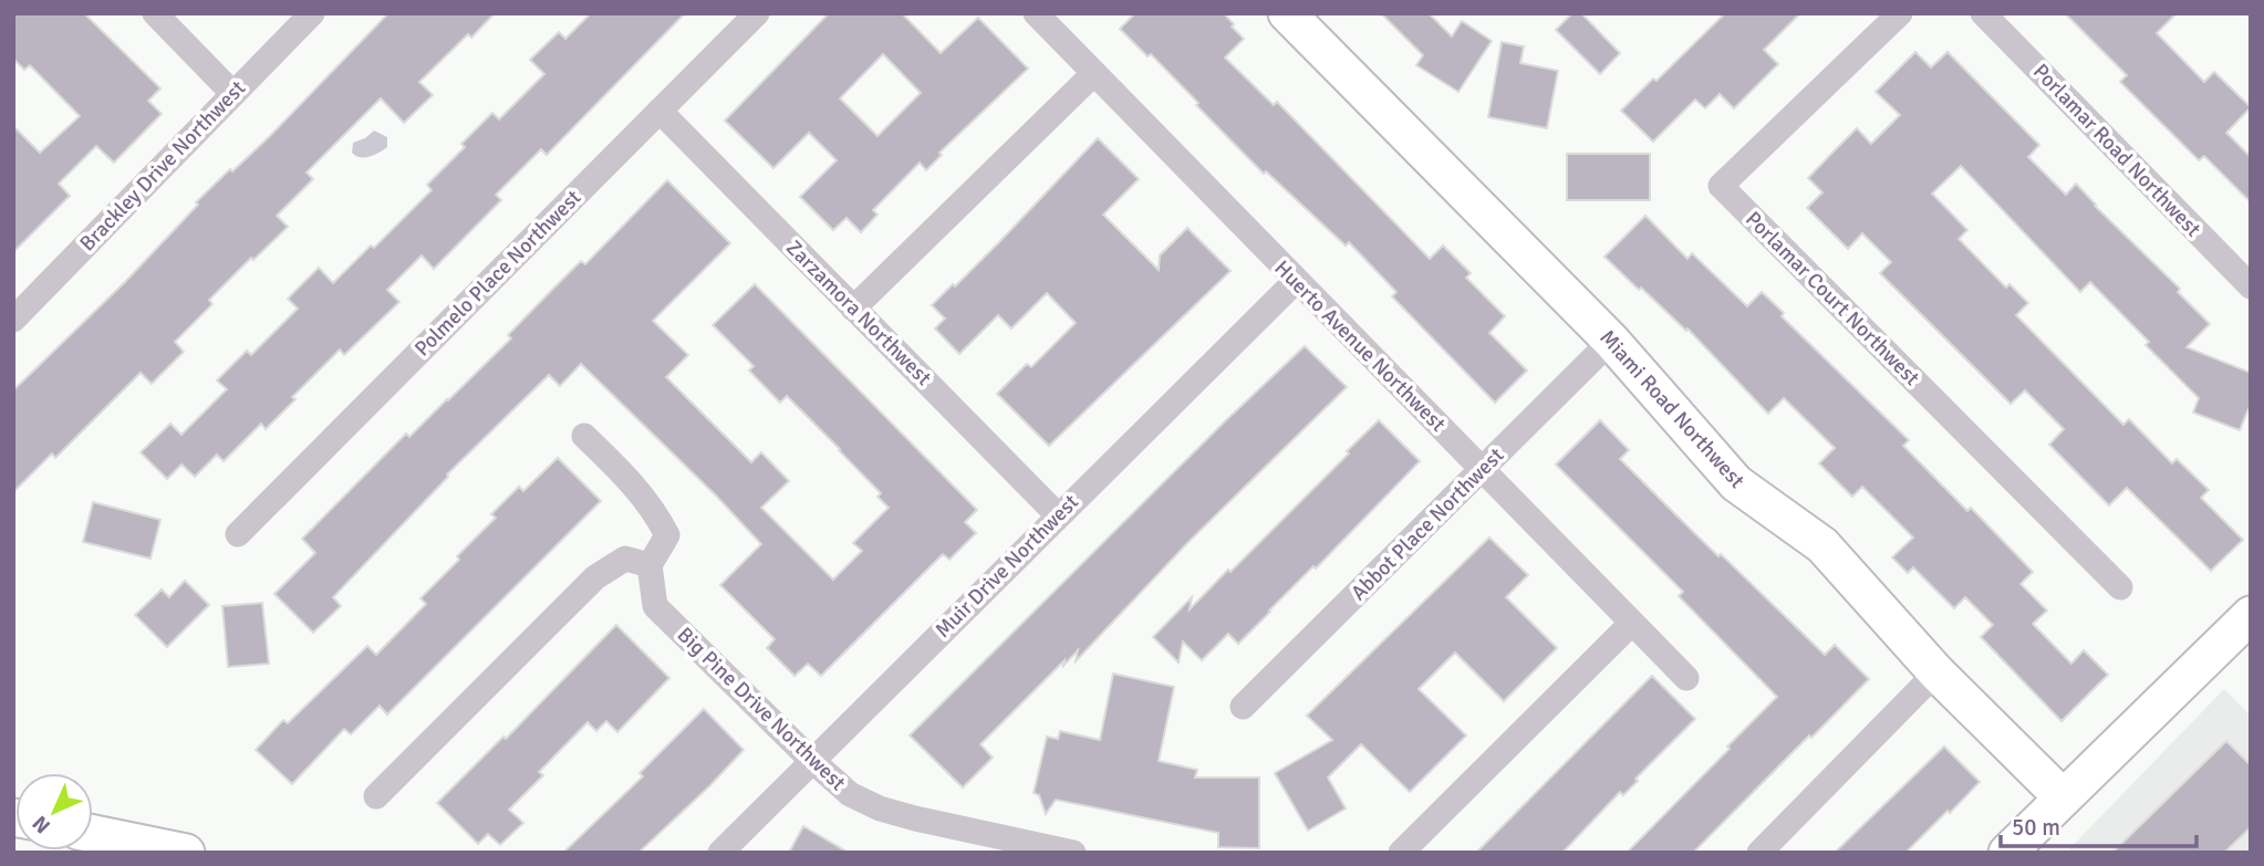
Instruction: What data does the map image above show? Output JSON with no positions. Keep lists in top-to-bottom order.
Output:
{
  "streets": {
    "street": [
      "Porlamar Road Northwest",
      "Brackley Drive Northwest",
      "Polmelo Place Northwest",
      "Porlamar Court Northwest",
      "Zarzamora Northwest",
      "Huerto Avenue Northwest",
      "Miami Road Northwest",
      "Abbot Place Northwest",
      "Muir Drive Northwest",
      "Big Pine Drive Northwest"
    ]
  },
  "crossings": [
    ["Polmelo Place Northwest", "Zarzamora Northwest"],
    ["Zarzamora Northwest", "Muir Drive Northwest"],
    ["Huerto Avenue Northwest", "Abbot Place Northwest"],
    ["Huerto Avenue Northwest", "Muir Drive Northwest"],
    ["Miami Road Northwest", "Abbot Place Northwest"],
    ["Muir Drive Northwest", "Big Pine Drive Northwest"]
  ],
  "scale_bar": "50 m",
  "north": "bottom left"
}
